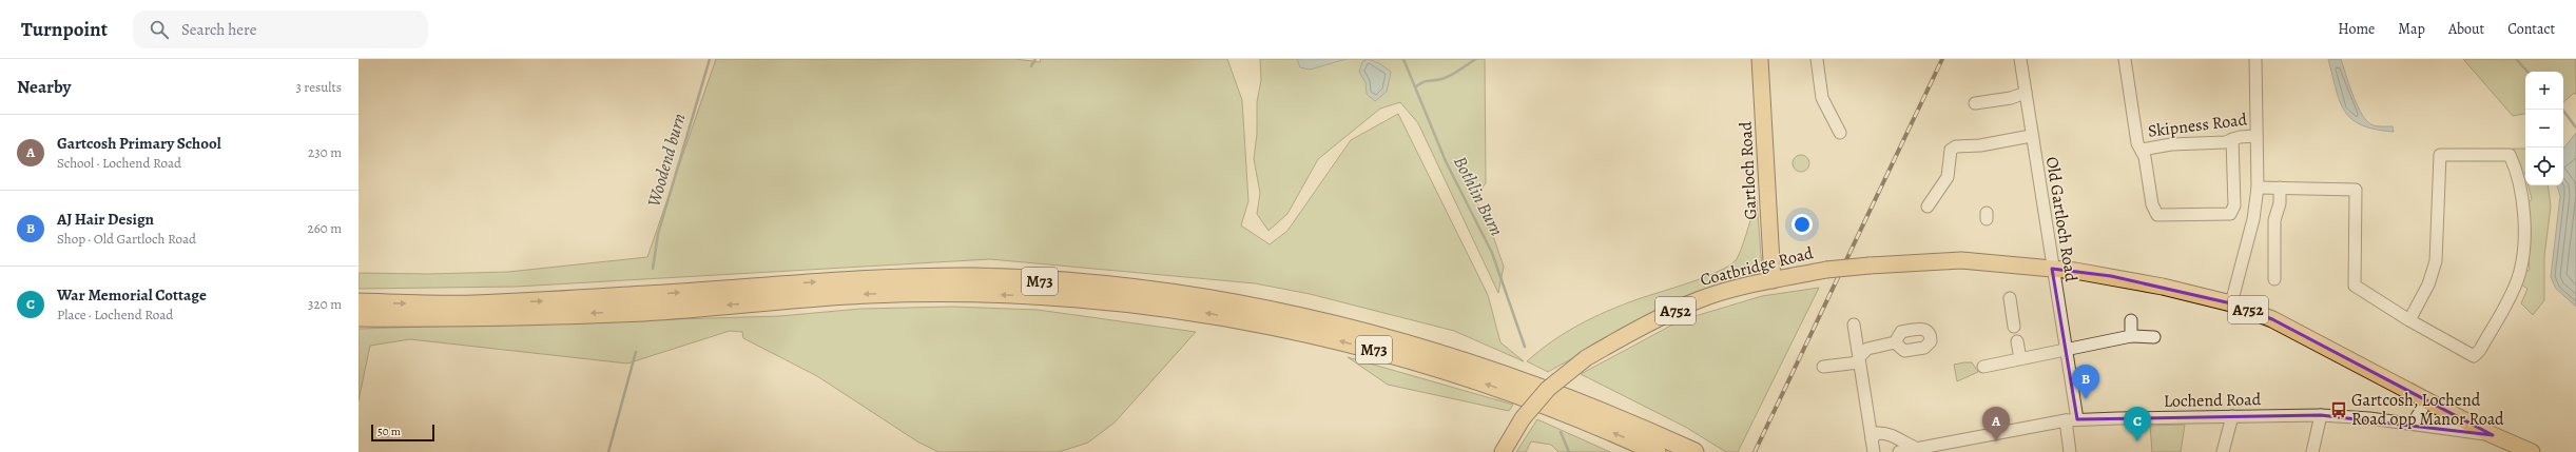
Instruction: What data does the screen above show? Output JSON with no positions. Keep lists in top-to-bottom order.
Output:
{
  "streets": {
    "highway": ["M73"],
    "main road": ["Gartloch Road", "Coatbridge Road", "A752"],
    "street": ["Skipness Road", "Old Gartloch Road", "Lochend Road"]
  },
  "crossings": [
    ["Gartloch Road", "Coatbridge Road"],
    ["Old Gartloch Road", "Coatbridge Road"],
    ["Old Gartloch Road", "A752"],
    ["Old Gartloch Road", "Lochend Road"],
    ["Coatbridge Road", "A752"],
    ["A752", "Lochend Road"]
  ],
  "water": ["Woodend burn", "Bothlin Burn"],
  "places": {
    "bus stop": ["Gartcosh, Lochend Road opp Manor Road"]
  },
  "scale_bar": "50 m",
  "page": {
    "header": "Turnpoint",
    "search": "Search here",
    "nav": [
      "Home",
      "Map",
      "About",
      "Contact"
    ],
    "heading": ["Nearby", "3 results"],
    "map_buttons": ["+", "−"],
    "list": [
      {
        "mark": "A",
        "name": "Gartcosh Primary School",
        "note": "School · Lochend Road",
        "value": "230 m"
      },
      {
        "mark": "B",
        "name": "AJ Hair Design",
        "note": "Shop · Old Gartloch Road",
        "value": "260 m"
      },
      {
        "mark": "C",
        "name": "War Memorial Cottage",
        "note": "Place · Lochend Road",
        "value": "320 m"
      }
    ],
    "pins": ["B", "A", "C"],
    "scale": "50 m"
  }
}
